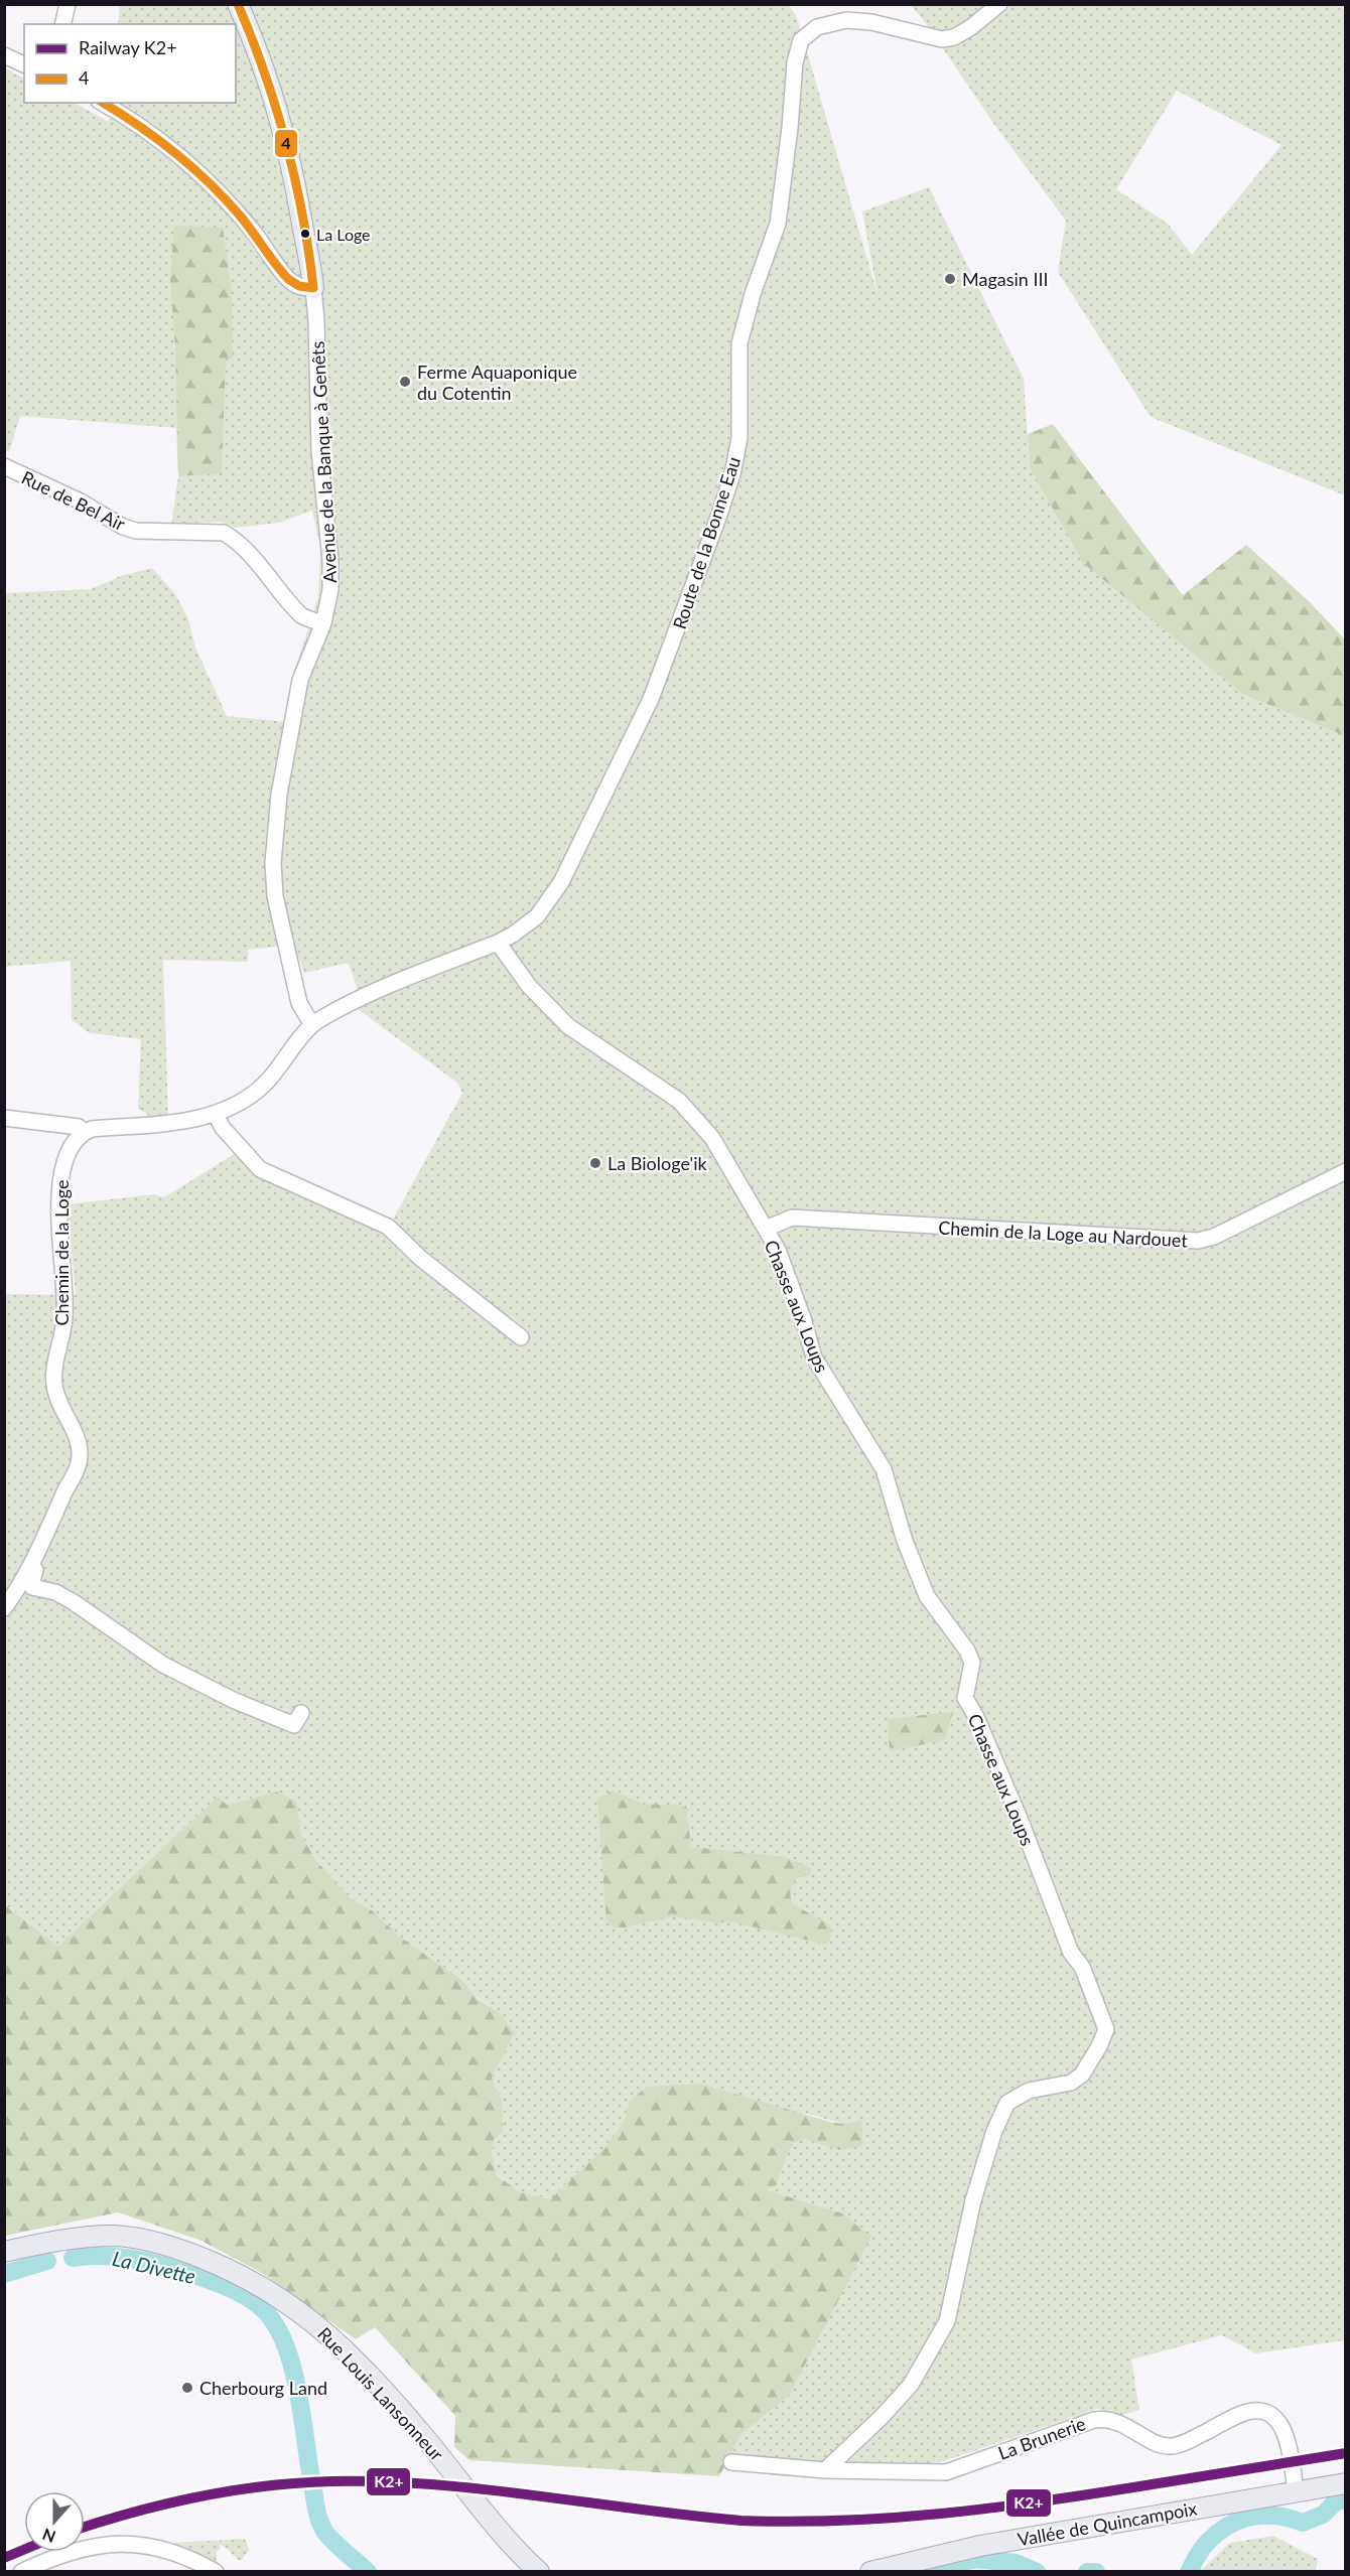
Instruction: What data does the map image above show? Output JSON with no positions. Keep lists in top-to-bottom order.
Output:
{
  "streets": {
    "main road": ["Avenue de la Banque à Genêts", "Rue Louis Lansonneur", "Vallée de Quincampoix"],
    "street": [
      "Rue de Bel Air",
      "Route de la Bonne Eau",
      "Chemin de la Loge au Nardouet",
      "Chemin de la Loge",
      "Chasse aux Loups",
      "La Brunerie"
    ]
  },
  "crossings": [
    ["Avenue de la Banque à Genêts", "Rue de Bel Air"],
    ["Avenue de la Banque à Genêts", "Route de la Bonne Eau"],
    ["Route de la Bonne Eau", "Chasse aux Loups"],
    ["Chemin de la Loge au Nardouet", "Chasse aux Loups"],
    ["Chasse aux Loups", "La Brunerie"],
    ["La Brunerie", "Vallée de Quincampoix"]
  ],
  "water": ["La Divette"],
  "places": [
    "La Loge",
    "Magasin III",
    "Ferme Aquaponique du Cotentin",
    "La Biologe'ik",
    "Cherbourg Land"
  ],
  "lines": ["transit line 4", "rail line K2+"],
  "legend": ["Railway K2+", "4"],
  "north": "bottom"
}
